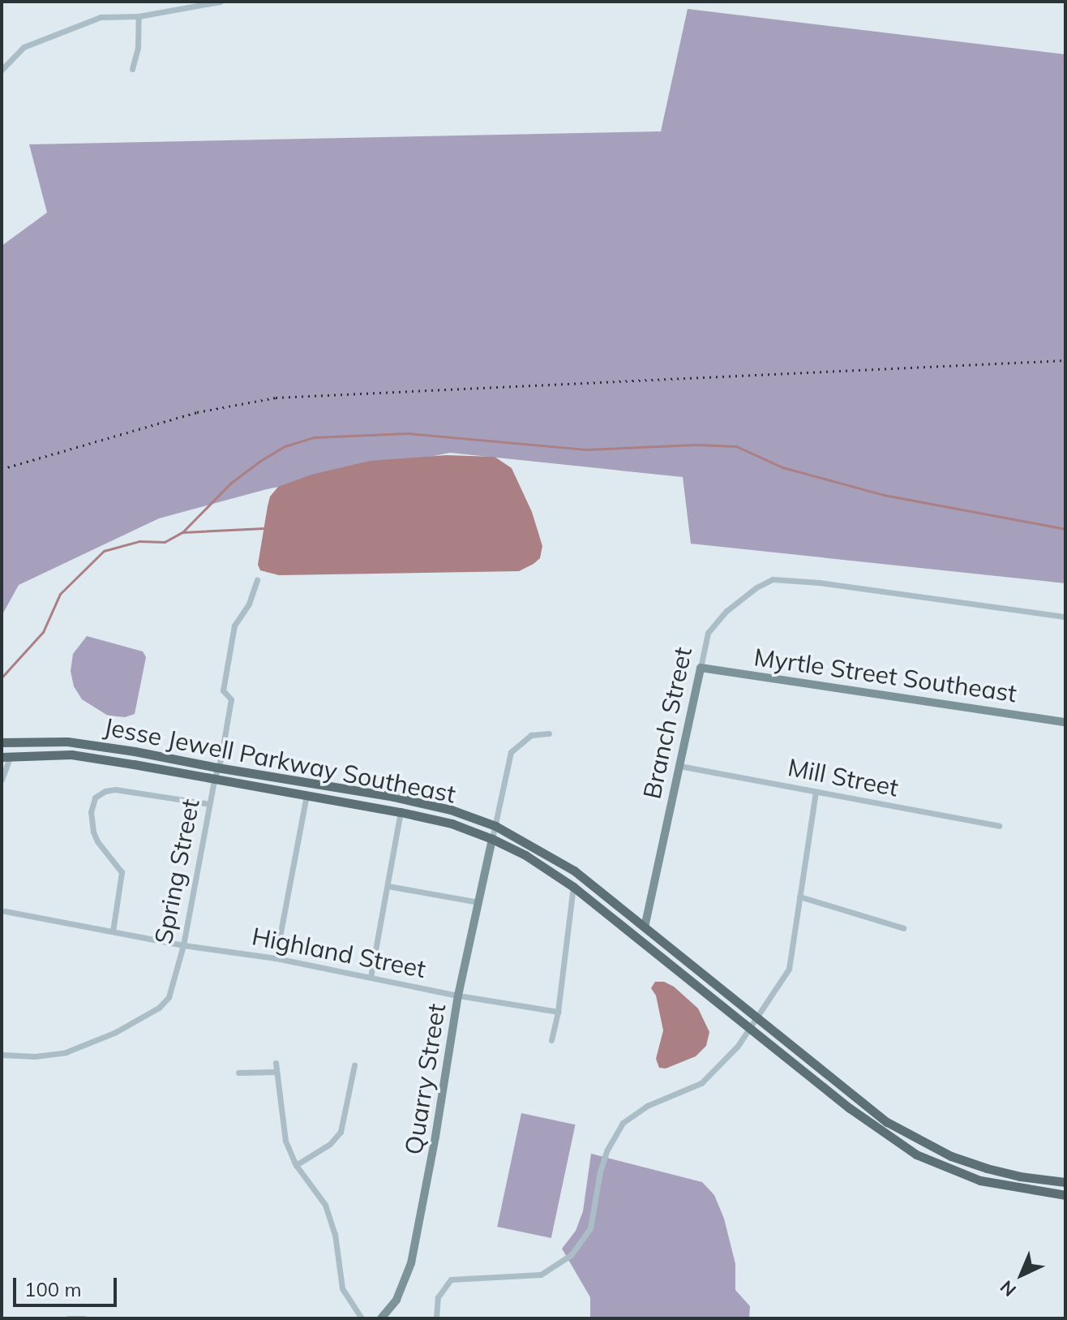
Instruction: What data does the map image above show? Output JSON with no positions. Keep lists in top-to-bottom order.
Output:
{
  "streets": {
    "main road": ["Jesse Jewell Parkway Southeast"],
    "street": [
      "Myrtle Street Southeast",
      "Branch Street",
      "Mill Street",
      "Spring Street",
      "Highland Street",
      "Quarry Street"
    ]
  },
  "crossings": [
    ["Myrtle Street Southeast", "Branch Street"],
    ["Branch Street", "Jesse Jewell Parkway Southeast"],
    ["Branch Street", "Mill Street"],
    ["Jesse Jewell Parkway Southeast", "Spring Street"],
    ["Jesse Jewell Parkway Southeast", "Quarry Street"],
    ["Spring Street", "Highland Street"],
    ["Highland Street", "Quarry Street"]
  ],
  "scale_bar": "100 m",
  "north": "bottom left"
}
